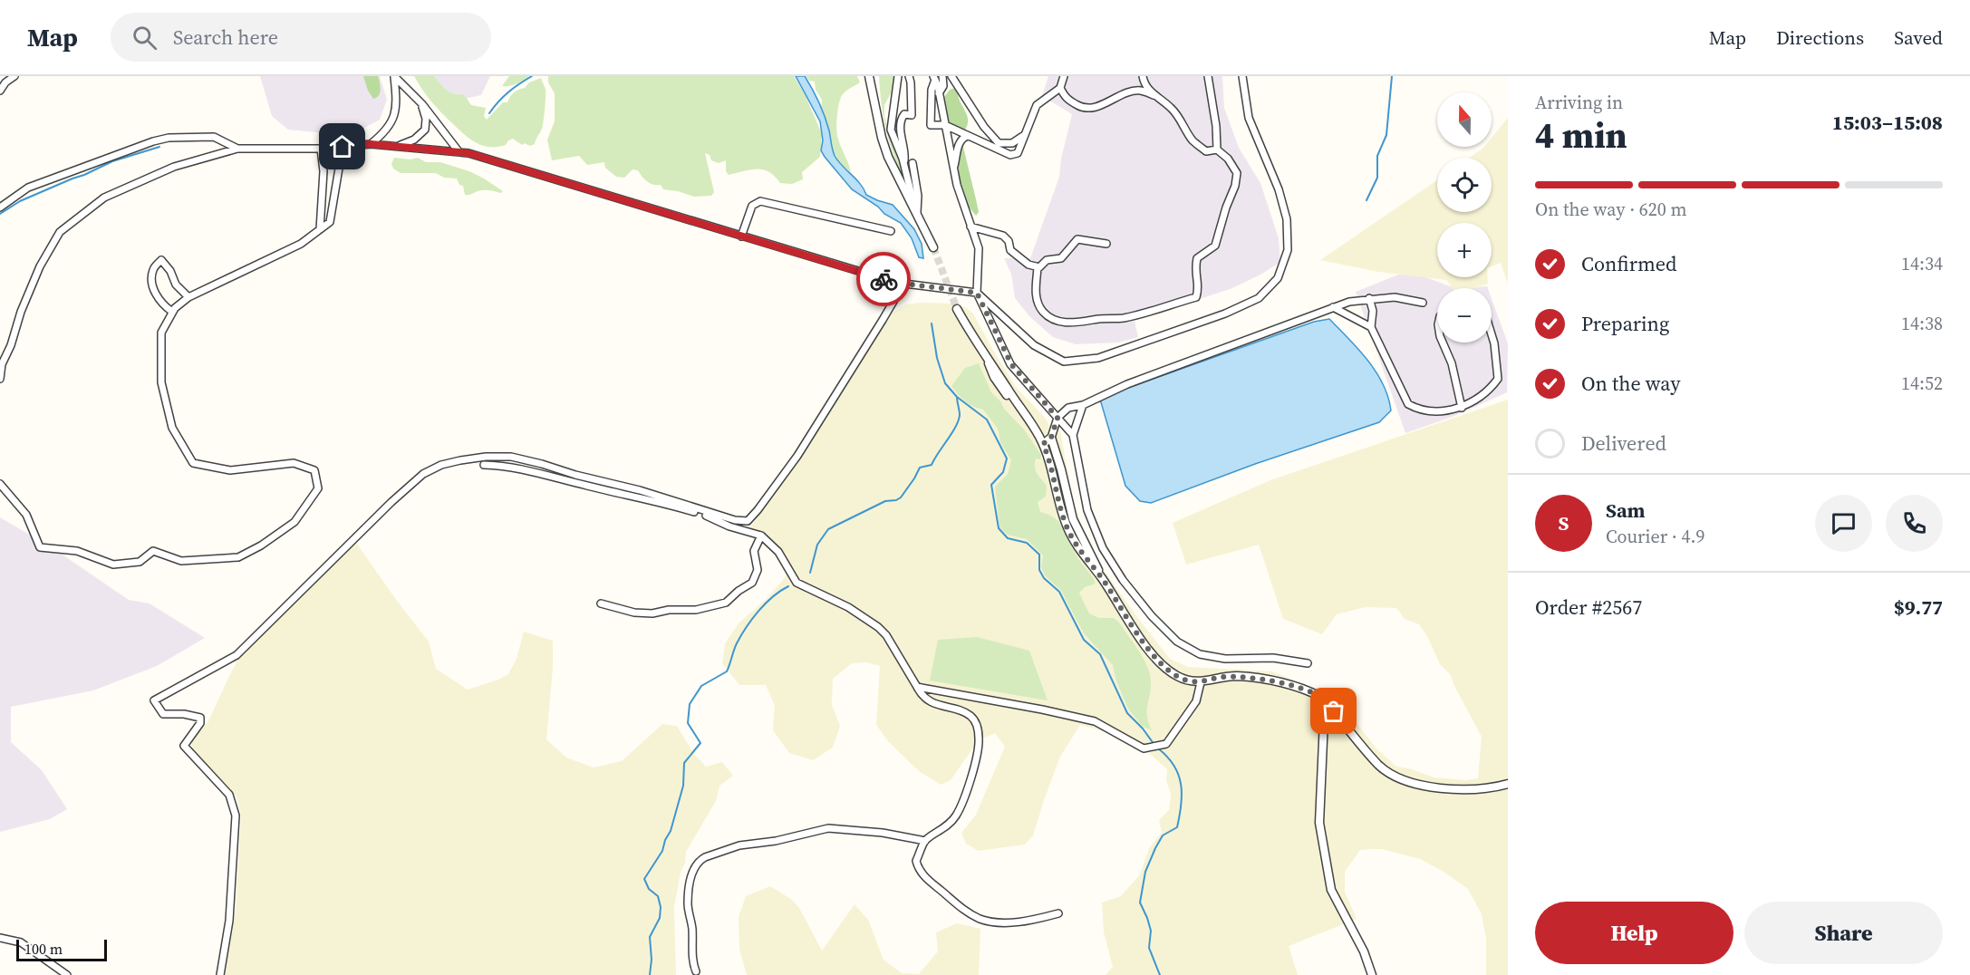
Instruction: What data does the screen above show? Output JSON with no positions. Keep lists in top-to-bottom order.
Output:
{
  "scale_bar": "100 m",
  "north": "top",
  "page": {
    "header": "Map",
    "search": "Search here",
    "nav": ["Map", "Directions", "Saved"],
    "heading": ["4 min", "Arriving in", "15:03–15:08"],
    "panel": [
      "Sam",
      "Courier · 4.9",
      "Order #2567",
      "$9.77"
    ],
    "map_buttons": ["+", "−"],
    "bar": "On the way · 620 m",
    "list": [
      ["Confirmed", "14:34"],
      ["Preparing", "14:38"],
      ["On the way", "14:52"],
      "Delivered"
    ],
    "round": "S",
    "buttons": ["Help", "Share"],
    "scale": "100 m"
  }
}
